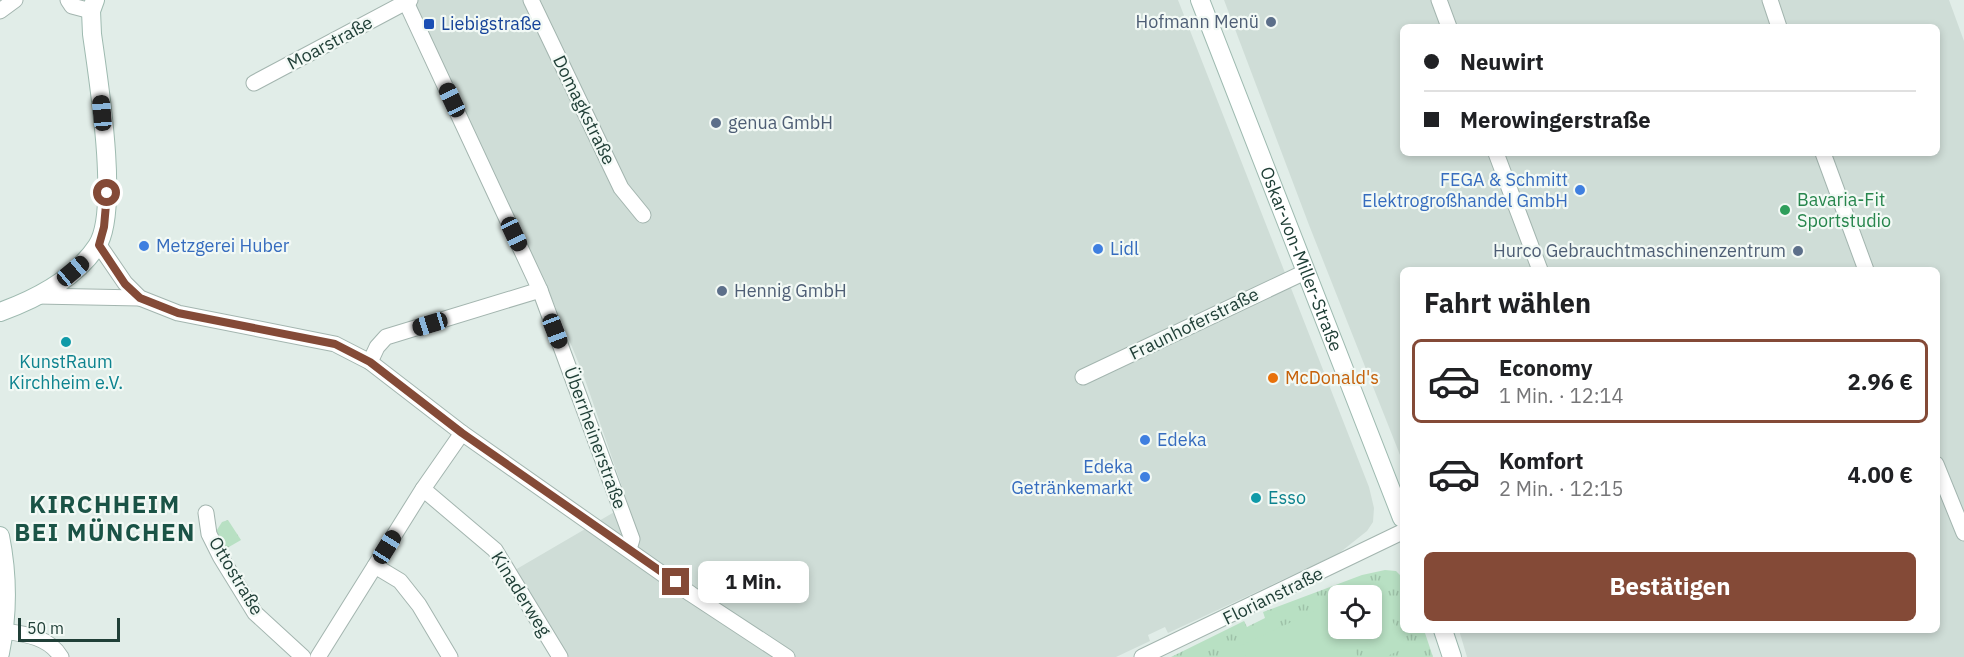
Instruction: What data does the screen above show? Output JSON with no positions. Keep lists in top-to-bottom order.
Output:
{
  "streets": {
    "main road": ["Oskar-von-Miller-Straße"],
    "street": [
      "Moarstraße",
      "Domagkstraße",
      "Fraunhoferstraße",
      "Überrheinerstraße",
      "Ottostraße",
      "Kinaderweg",
      "Florianstraße"
    ]
  },
  "crossings": [
    ["Moarstraße", "Überrheinerstraße"],
    ["Oskar-von-Miller-Straße", "Fraunhoferstraße"]
  ],
  "districts": ["KIRCHHEIM BEI MÜNCHEN"],
  "places": {
    "other": [
      "Hofmann Menü",
      "genua GmbH",
      "FEGA & Schmitt Elektrogroßhandel GmbH",
      "Bavaria-Fit Sportstudio",
      "Metzgerei Huber",
      "Lidl",
      "Hurco Gebrauchtmaschinenzentrum",
      "Hennig GmbH",
      "KunstRaum Kirchheim e.V.",
      "McDonald's",
      "Edeka",
      "Edeka Getränkemarkt",
      "Esso"
    ],
    "transit": ["Liebigstraße"]
  },
  "scale_bar": "50 m",
  "page": {
    "banner": ["Neuwirt", "Merowingerstraße"],
    "heading": "Fahrt wählen",
    "list": [
      {
        "name": "Economy",
        "note": "1 Min. · 12:14",
        "value": "2.96 €"
      },
      {
        "name": "Komfort",
        "note": "2 Min. · 12:15",
        "value": "4.00 €"
      }
    ],
    "buttons": "Bestätigen",
    "bubble": "1 Min.",
    "scale": "50 m"
  }
}
